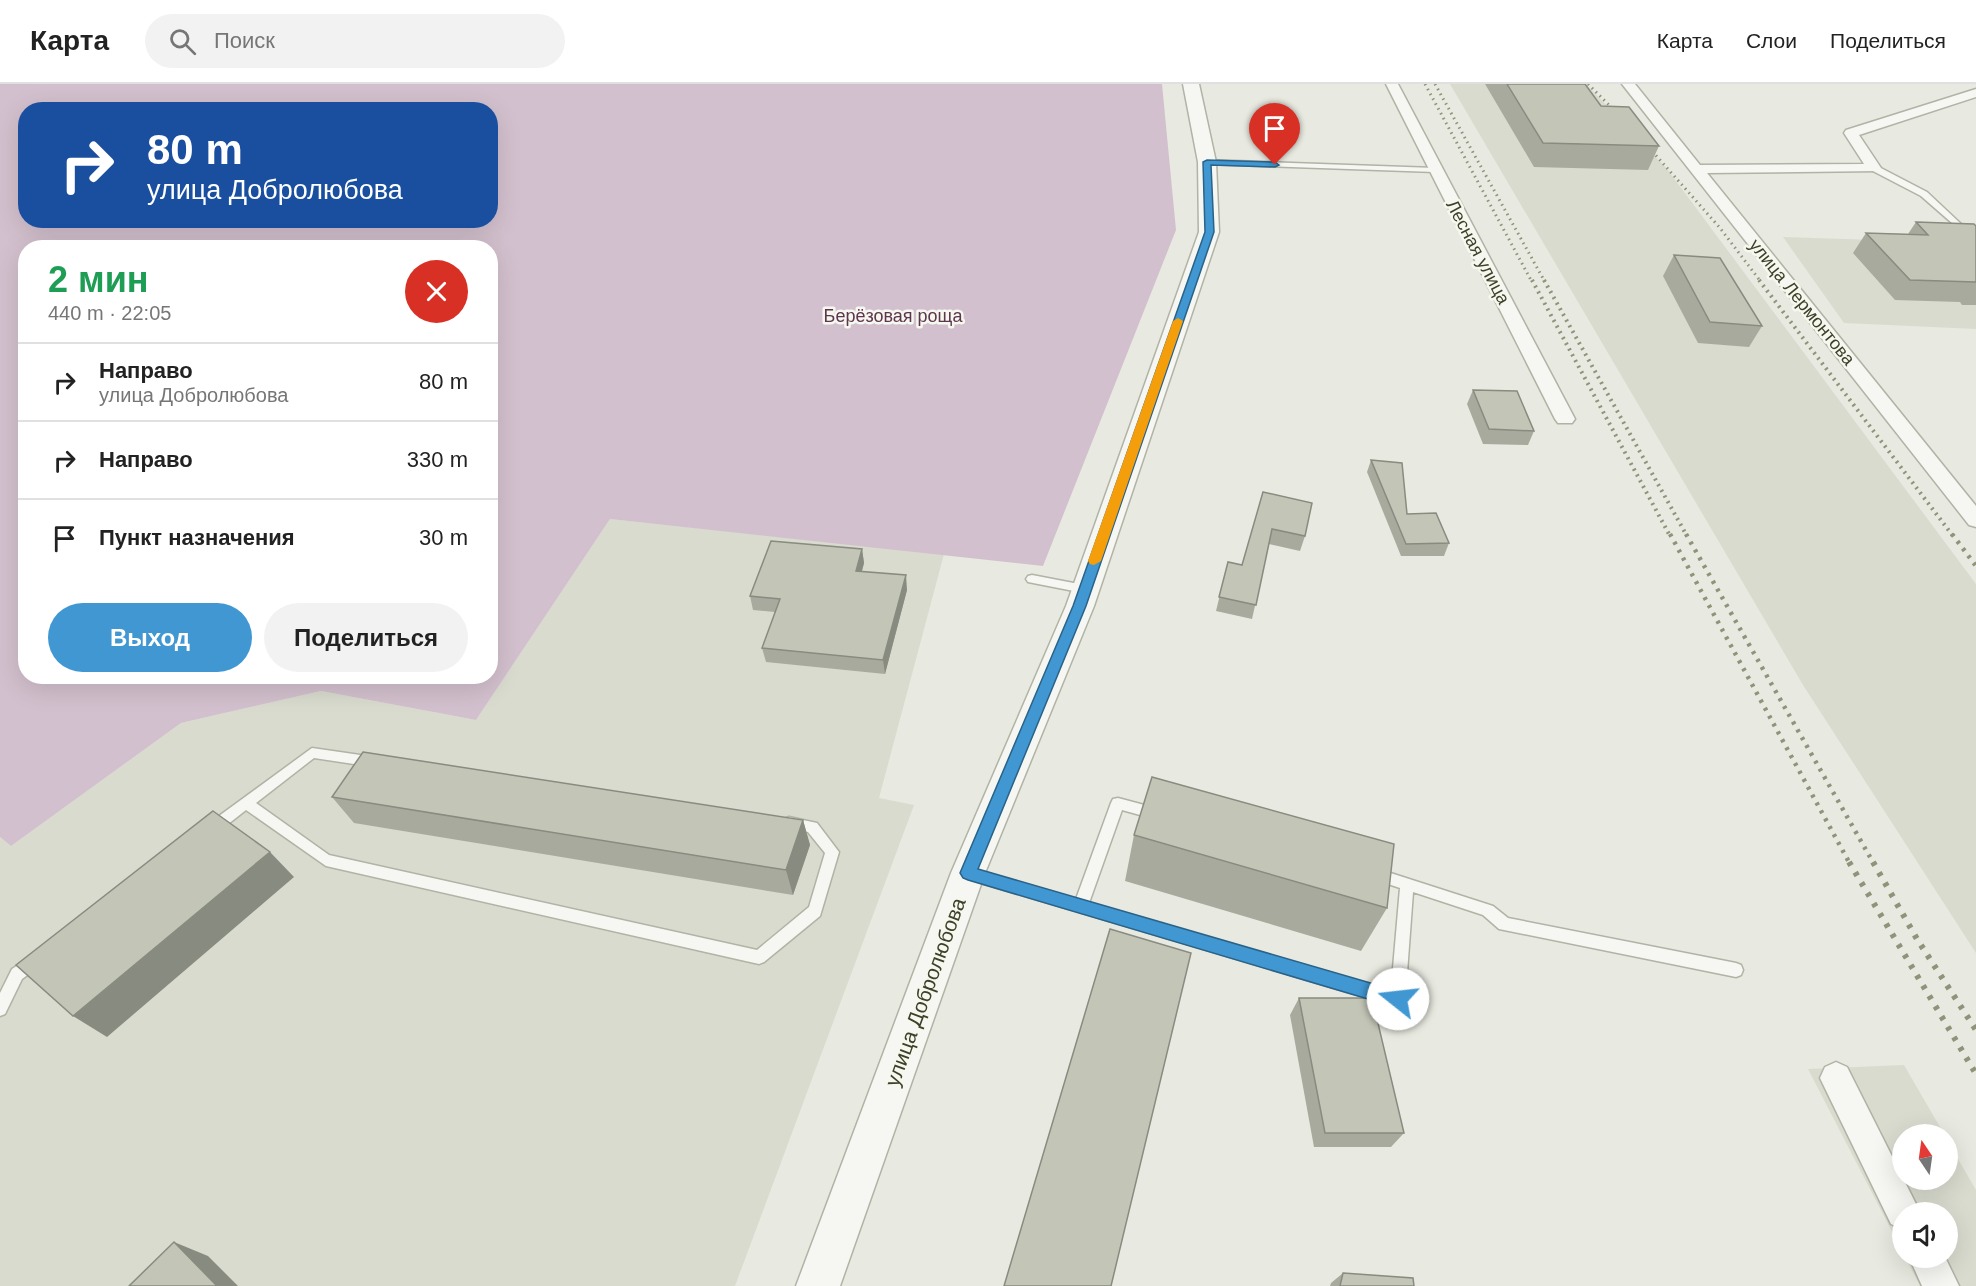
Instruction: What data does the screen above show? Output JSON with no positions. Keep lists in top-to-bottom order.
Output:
{
  "streets": {
    "street": ["Лесная улица", "улица Лермонтова", "улица Добролюбова"]
  },
  "parks": ["Берёзовая роща"],
  "north": "top",
  "page": {
    "header": "Карта",
    "search": "Поиск",
    "nav": ["Карта", "Слои", "Поделиться"],
    "turn": ["80 m", "улица Добролюбова"],
    "heading": ["2 мин", "440 m · 22:05"],
    "list": [
      {
        "name": "Направо",
        "note": "улица Добролюбова",
        "value": "80 m"
      },
      {
        "name": "Направо",
        "value": "330 m"
      },
      {
        "name": "Пункт назначения",
        "value": "30 m"
      }
    ],
    "buttons": ["Выход", "Поделиться"]
  }
}
